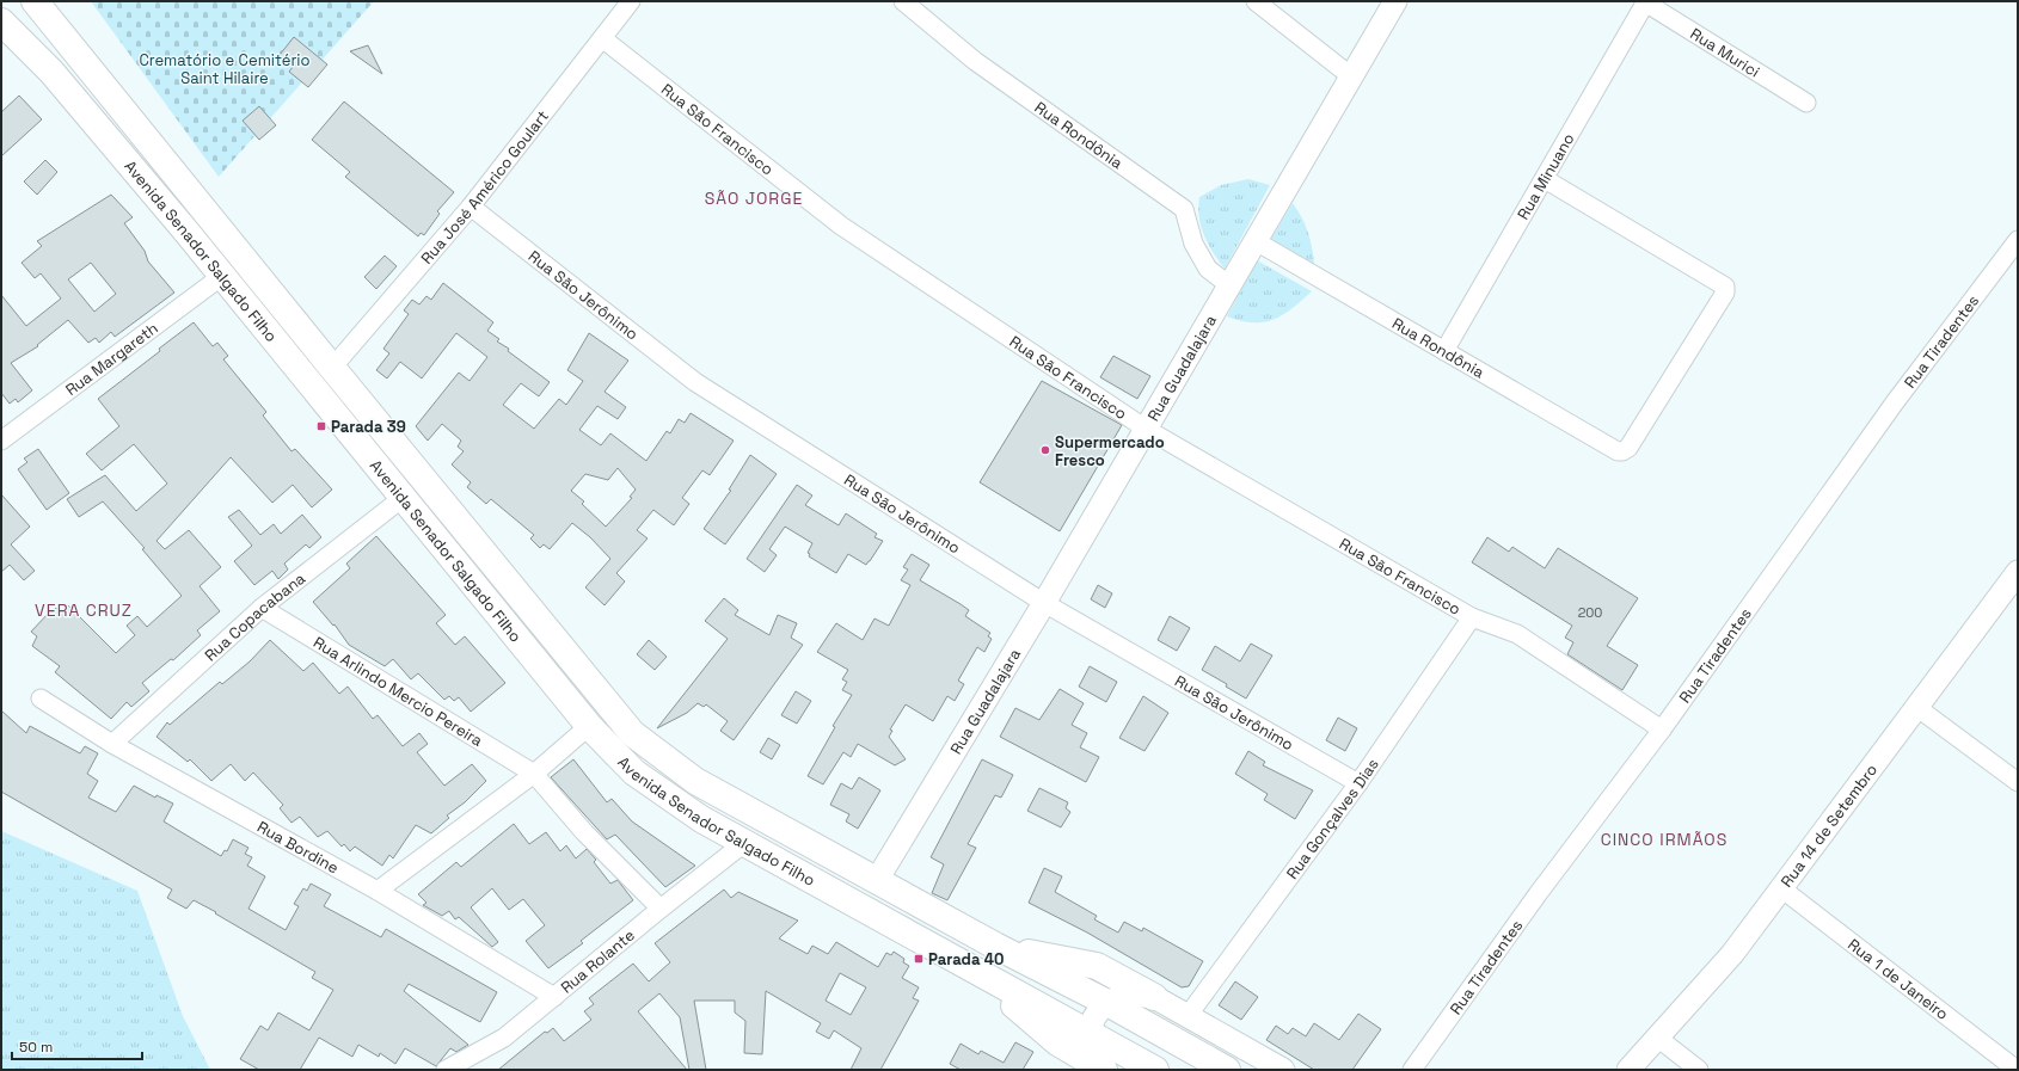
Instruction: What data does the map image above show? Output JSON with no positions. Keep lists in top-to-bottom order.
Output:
{
  "streets": {
    "main road": ["Avenida Senador Salgado Filho"],
    "street": [
      "Rua Murici",
      "Rua São Francisco",
      "Rua Rondônia",
      "Rua Minuano",
      "Rua José Américo Goulart",
      "Rua São Jerônimo",
      "Rua Tiradentes",
      "Rua Margareth",
      "Rua Guadalajara",
      "Rua Copacabana",
      "Rua Arlindo Mercio Pereira",
      "Rua Gonçalves Dias",
      "Rua 14 de Setembro",
      "Rua Bordine",
      "Rua Rolante",
      "Rua 1 de Janeiro"
    ]
  },
  "crossings": [
    ["Rua Murici", "Rua Minuano"],
    ["Rua São Francisco", "Rua José Américo Goulart"],
    ["Rua São Francisco", "Rua Tiradentes"],
    ["Rua São Francisco", "Rua Guadalajara"],
    ["Rua São Francisco", "Rua Gonçalves Dias"],
    ["Rua Rondônia", "Rua Minuano"],
    ["Rua Rondônia", "Rua Guadalajara"],
    ["Rua José Américo Goulart", "Avenida Senador Salgado Filho"],
    ["Rua José Américo Goulart", "Rua São Jerônimo"],
    ["Avenida Senador Salgado Filho", "Rua Margareth"],
    ["Avenida Senador Salgado Filho", "Rua Guadalajara"],
    ["Avenida Senador Salgado Filho", "Rua Copacabana"],
    ["Avenida Senador Salgado Filho", "Rua Gonçalves Dias"],
    ["Avenida Senador Salgado Filho", "Rua Rolante"],
    ["Rua São Jerônimo", "Rua Guadalajara"],
    ["Rua São Jerônimo", "Rua Gonçalves Dias"],
    ["Rua Copacabana", "Rua Arlindo Mercio Pereira"],
    ["Rua Copacabana", "Rua Bordine"],
    ["Rua Arlindo Mercio Pereira", "Rua Rolante"],
    ["Rua 14 de Setembro", "Rua 1 de Janeiro"],
    ["Rua Bordine", "Rua Rolante"]
  ],
  "districts": ["SÃO JORGE", "VERA CRUZ", "CINCO IRMÃOS"],
  "parks": ["Crematório e Cemitério Saint Hilaire"],
  "places": {
    "transit": ["Parada 39", "Parada 40"],
    "other": ["Supermercado Fresco"]
  },
  "house_numbers": ["200"],
  "scale_bar": "50 m"
}
